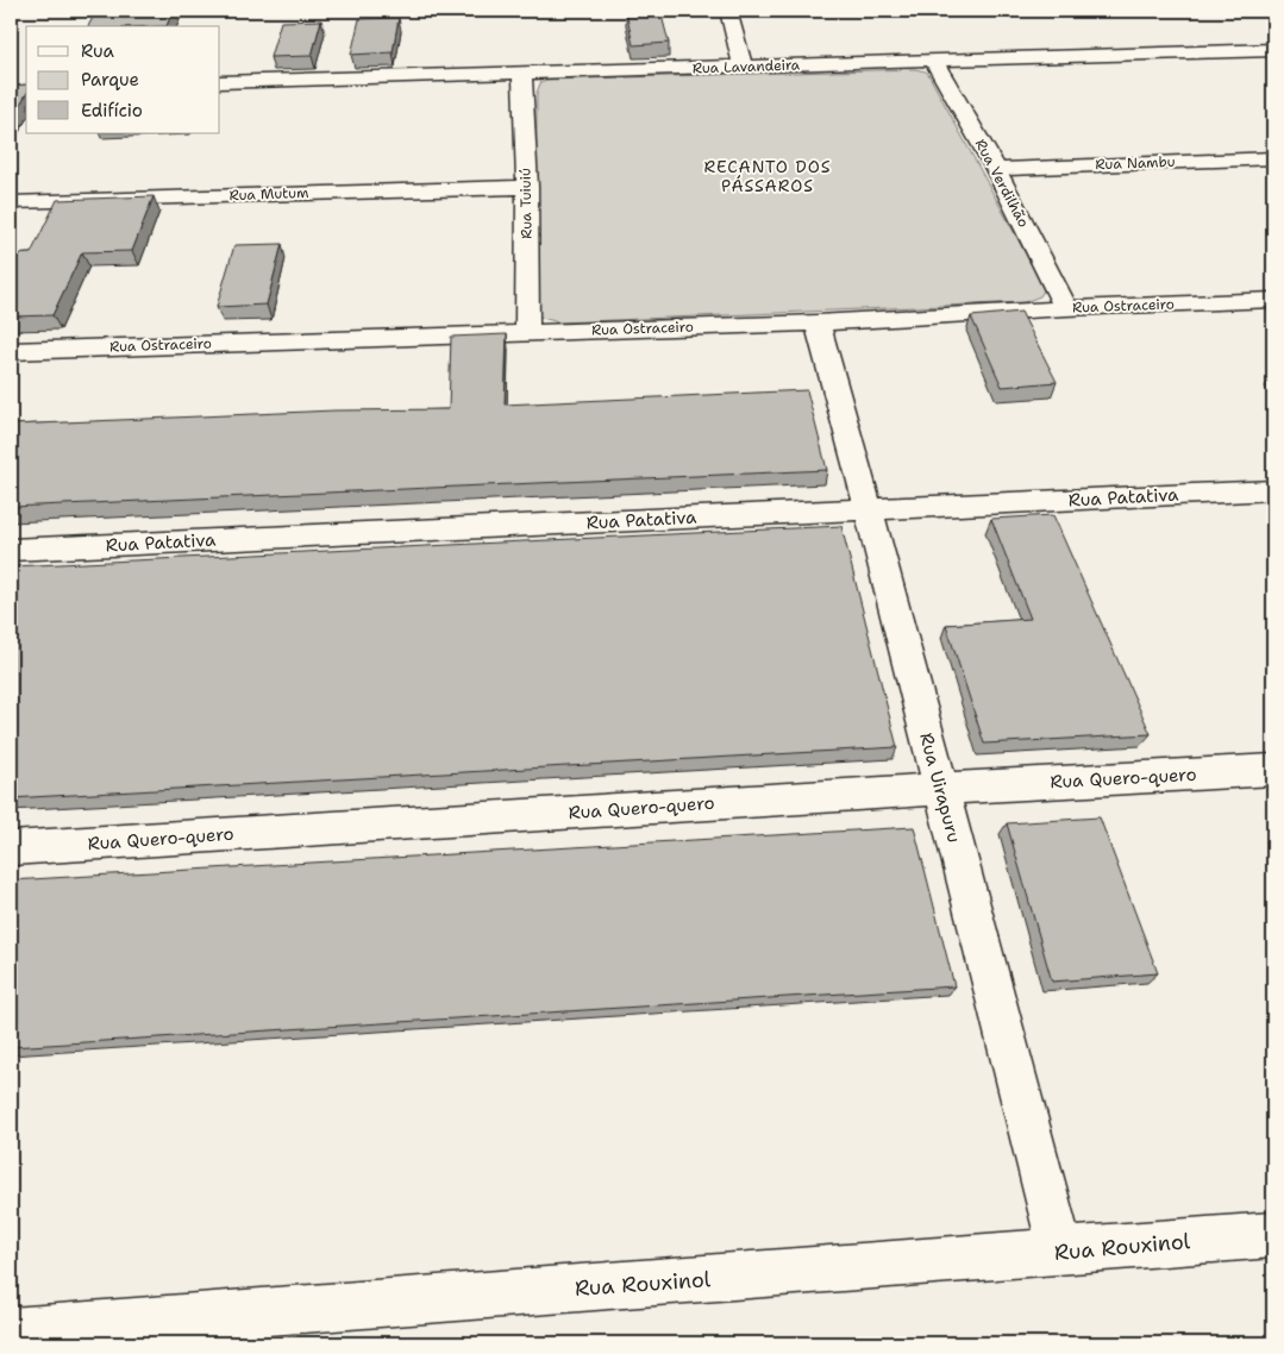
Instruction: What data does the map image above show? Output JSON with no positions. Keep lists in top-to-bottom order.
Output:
{
  "streets": {
    "street": [
      "Rua Lavandeira",
      "Rua Nambu",
      "Rua Verdilhão",
      "Rua Mutum",
      "Rua Tuiuiú",
      "Rua Ostraceiro",
      "Rua Patativa",
      "Rua Quero-quero",
      "Rua Uirapuru",
      "Rua Rouxinol"
    ]
  },
  "crossings": [
    ["Rua Lavandeira", "Rua Verdilhão"],
    ["Rua Lavandeira", "Rua Tuiuiú"],
    ["Rua Nambu", "Rua Verdilhão"],
    ["Rua Verdilhão", "Rua Ostraceiro"],
    ["Rua Mutum", "Rua Tuiuiú"],
    ["Rua Tuiuiú", "Rua Ostraceiro"],
    ["Rua Ostraceiro", "Rua Uirapuru"],
    ["Rua Patativa", "Rua Uirapuru"],
    ["Rua Quero-quero", "Rua Uirapuru"],
    ["Rua Uirapuru", "Rua Rouxinol"]
  ],
  "districts": ["RECANTO DOS PÁSSAROS"],
  "legend": ["Rua", "Parque", "Edifício"]
}
